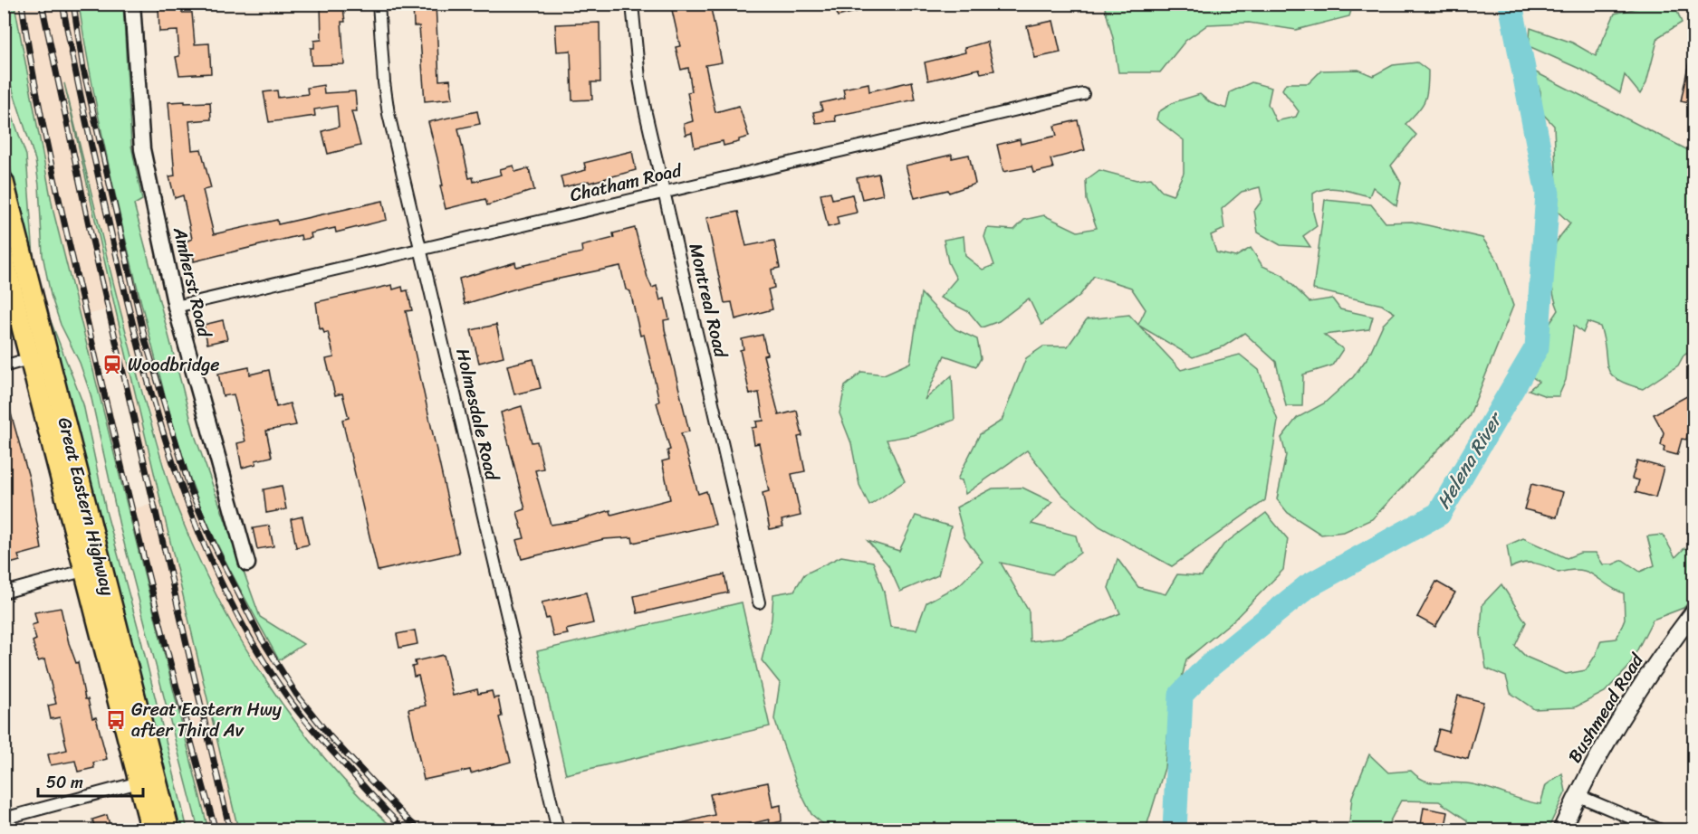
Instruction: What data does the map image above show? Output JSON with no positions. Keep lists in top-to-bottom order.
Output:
{
  "streets": {
    "highway": ["Great Eastern Highway"],
    "main road": ["Bushmead Road"],
    "street": [
      "Chatham Road",
      "Amherst Road",
      "Montreal Road",
      "Holmesdale Road"
    ]
  },
  "crossings": [
    ["Chatham Road", "Amherst Road"],
    ["Chatham Road", "Montreal Road"],
    ["Chatham Road", "Holmesdale Road"]
  ],
  "water": ["Helena River"],
  "places": {
    "station": ["Woodbridge"],
    "bus stop": ["Great Eastern Hwy after Third Av"]
  },
  "scale_bar": "50 m"
}
